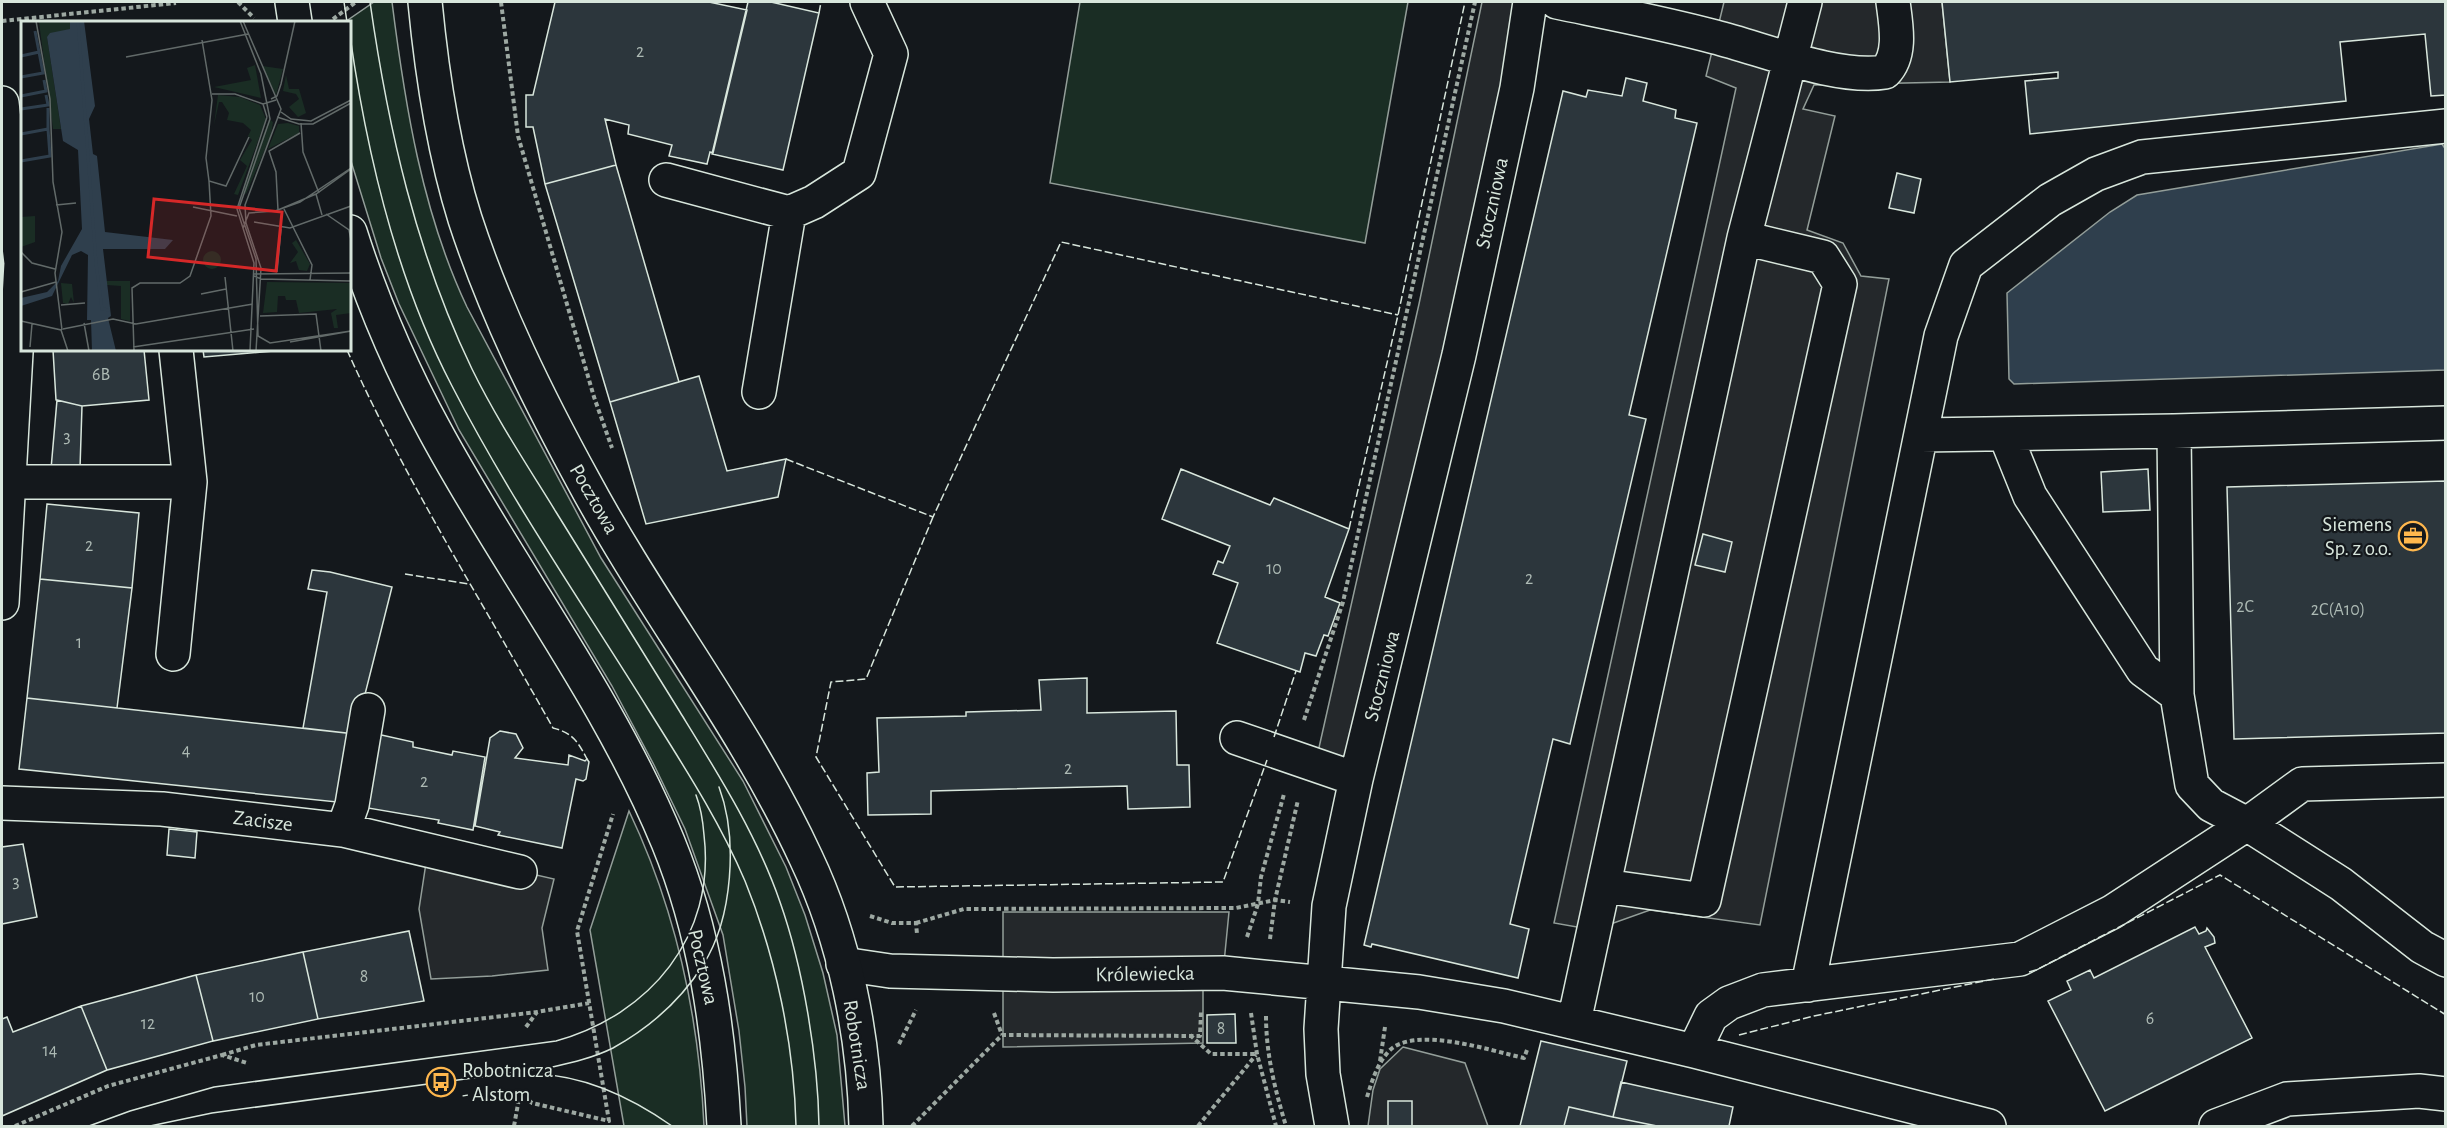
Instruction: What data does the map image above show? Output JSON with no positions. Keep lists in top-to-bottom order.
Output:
{
  "streets": {
    "street": [
      "Stoczniowa",
      "Pocztowa",
      "Zacisze",
      "Królewiecka",
      "Robotnicza"
    ]
  },
  "crossings": [
    ["Stoczniowa", "Królewiecka"],
    ["Pocztowa", "Królewiecka"],
    ["Pocztowa", "Robotnicza"],
    ["Królewiecka", "Robotnicza"]
  ],
  "places": {
    "office": ["Siemens Sp. z o.o."],
    "bus stop": ["Robotnicza - Alstom"]
  },
  "house_numbers": [
    "2",
    "6B",
    "3",
    "2",
    "10",
    "2",
    "2C",
    "2C(A10)",
    "1",
    "4",
    "2",
    "2",
    "3",
    "8",
    "10",
    "6",
    "12",
    "8",
    "14"
  ]
}
